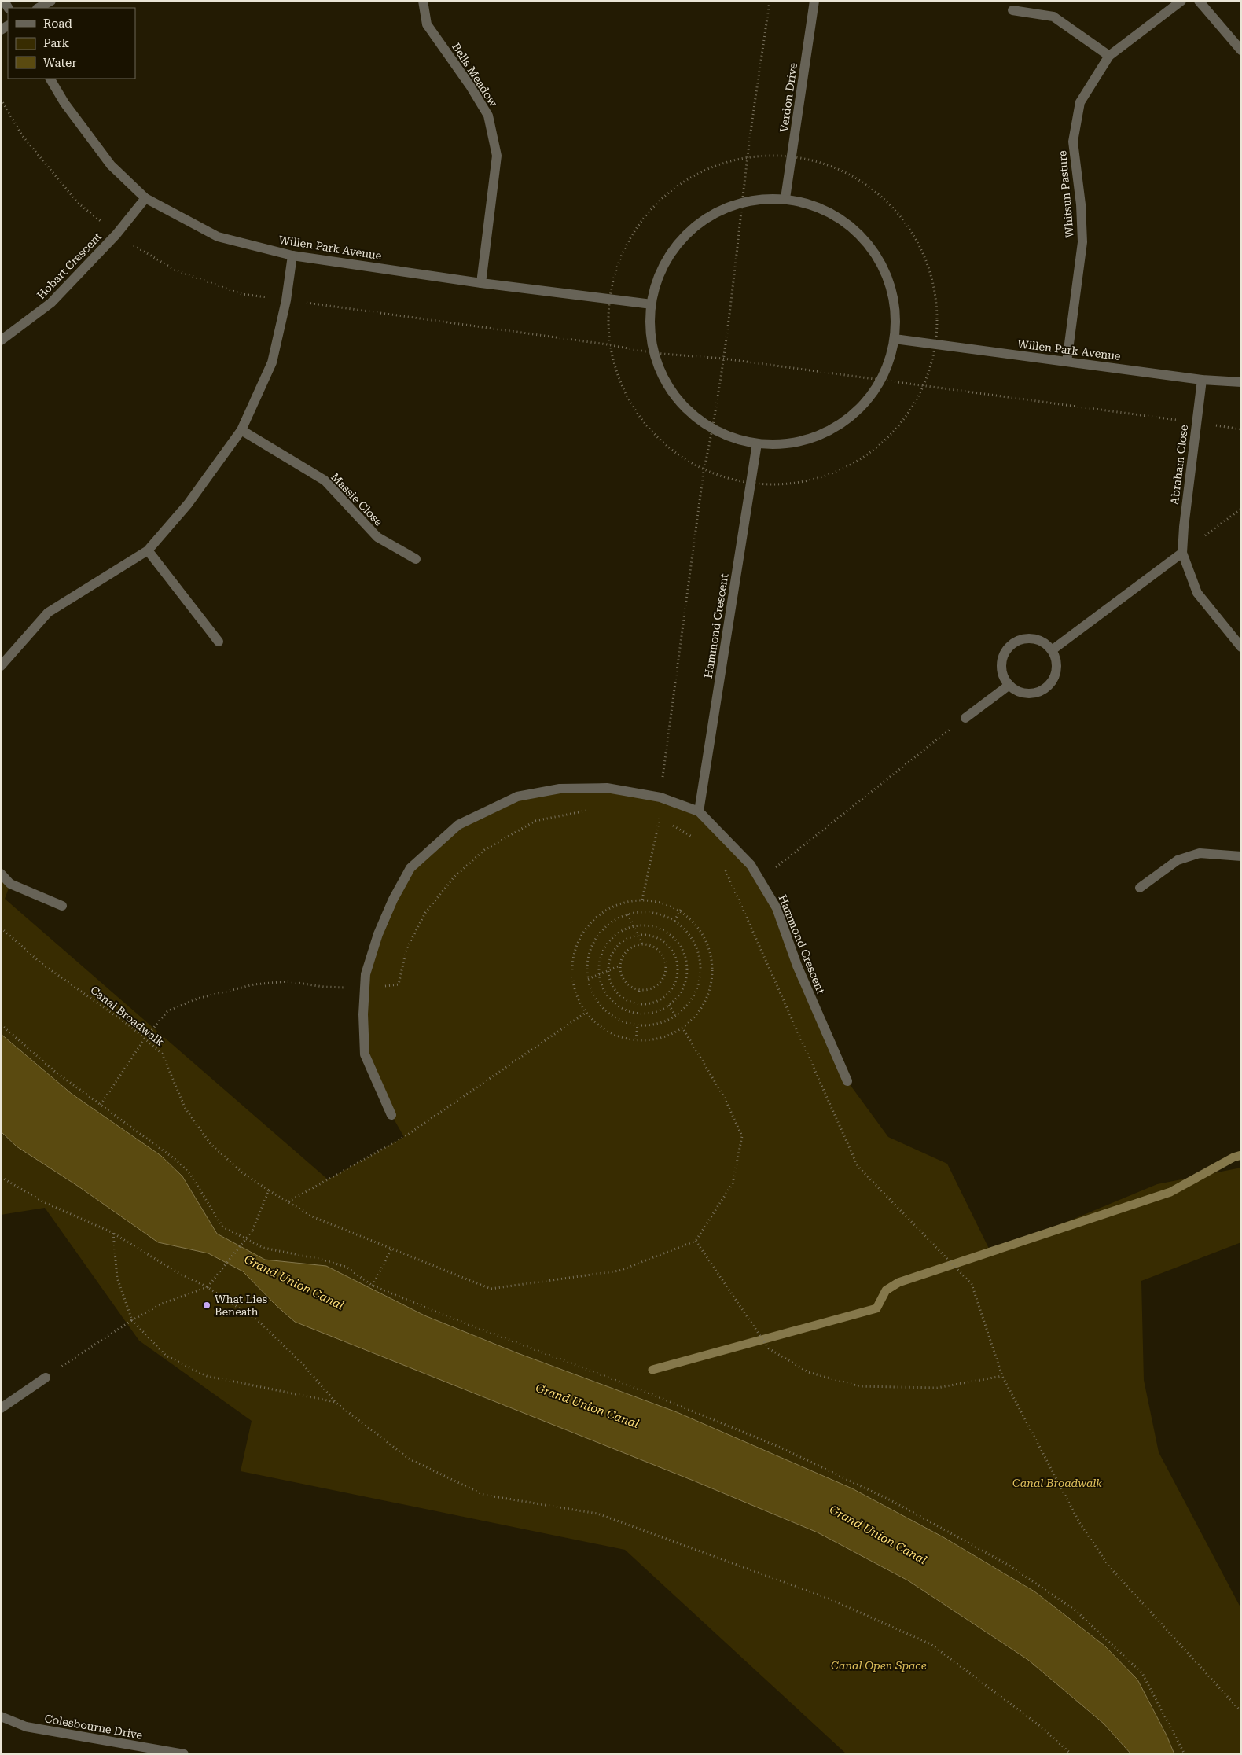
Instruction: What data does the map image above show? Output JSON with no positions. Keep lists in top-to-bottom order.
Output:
{
  "streets": {
    "street": [
      "Bells Meadow",
      "Verdon Drive",
      "Whitsun Pasture",
      "Willen Park Avenue",
      "Hobart Crescent",
      "Abraham Close",
      "Massie Close",
      "Hammond Crescent",
      "Colesbourne Drive"
    ],
    "path": ["Canal Broadwalk"]
  },
  "crossings": [
    ["Bells Meadow", "Willen Park Avenue"],
    ["Whitsun Pasture", "Willen Park Avenue"],
    ["Willen Park Avenue", "Hobart Crescent"],
    ["Willen Park Avenue", "Abraham Close"]
  ],
  "water": ["Grand Union Canal"],
  "parks": ["Canal Broadwalk", "Canal Open Space"],
  "places": ["What Lies Beneath"],
  "legend": ["Road", "Park", "Water"]
}
